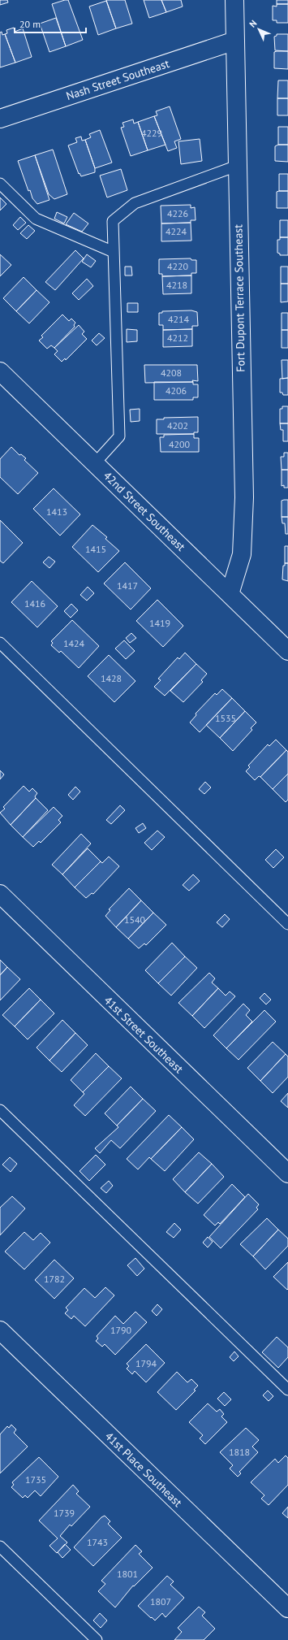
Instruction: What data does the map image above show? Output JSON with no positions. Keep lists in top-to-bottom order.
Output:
{
  "streets": {
    "street": [
      "Nash Street Southeast",
      "Fort Dupont Terrace Southeast",
      "42nd Street Southeast",
      "41st Street Southeast",
      "41st Place Southeast"
    ]
  },
  "crossings": [
    ["Nash Street Southeast", "Fort Dupont Terrace Southeast"],
    ["Fort Dupont Terrace Southeast", "42nd Street Southeast"]
  ],
  "house_numbers": [
    "4229",
    "4226",
    "4224",
    "4220",
    "4218",
    "4214",
    "4212",
    "4208",
    "4206",
    "4202",
    "4200",
    "1413",
    "1415",
    "1417",
    "1416",
    "1419",
    "1424",
    "1428",
    "1535",
    "1540",
    "1782",
    "1790",
    "1794",
    "1818",
    "1735",
    "1739",
    "1743",
    "1801",
    "1807"
  ],
  "scale_bar": "20 m",
  "north": "top left"
}
